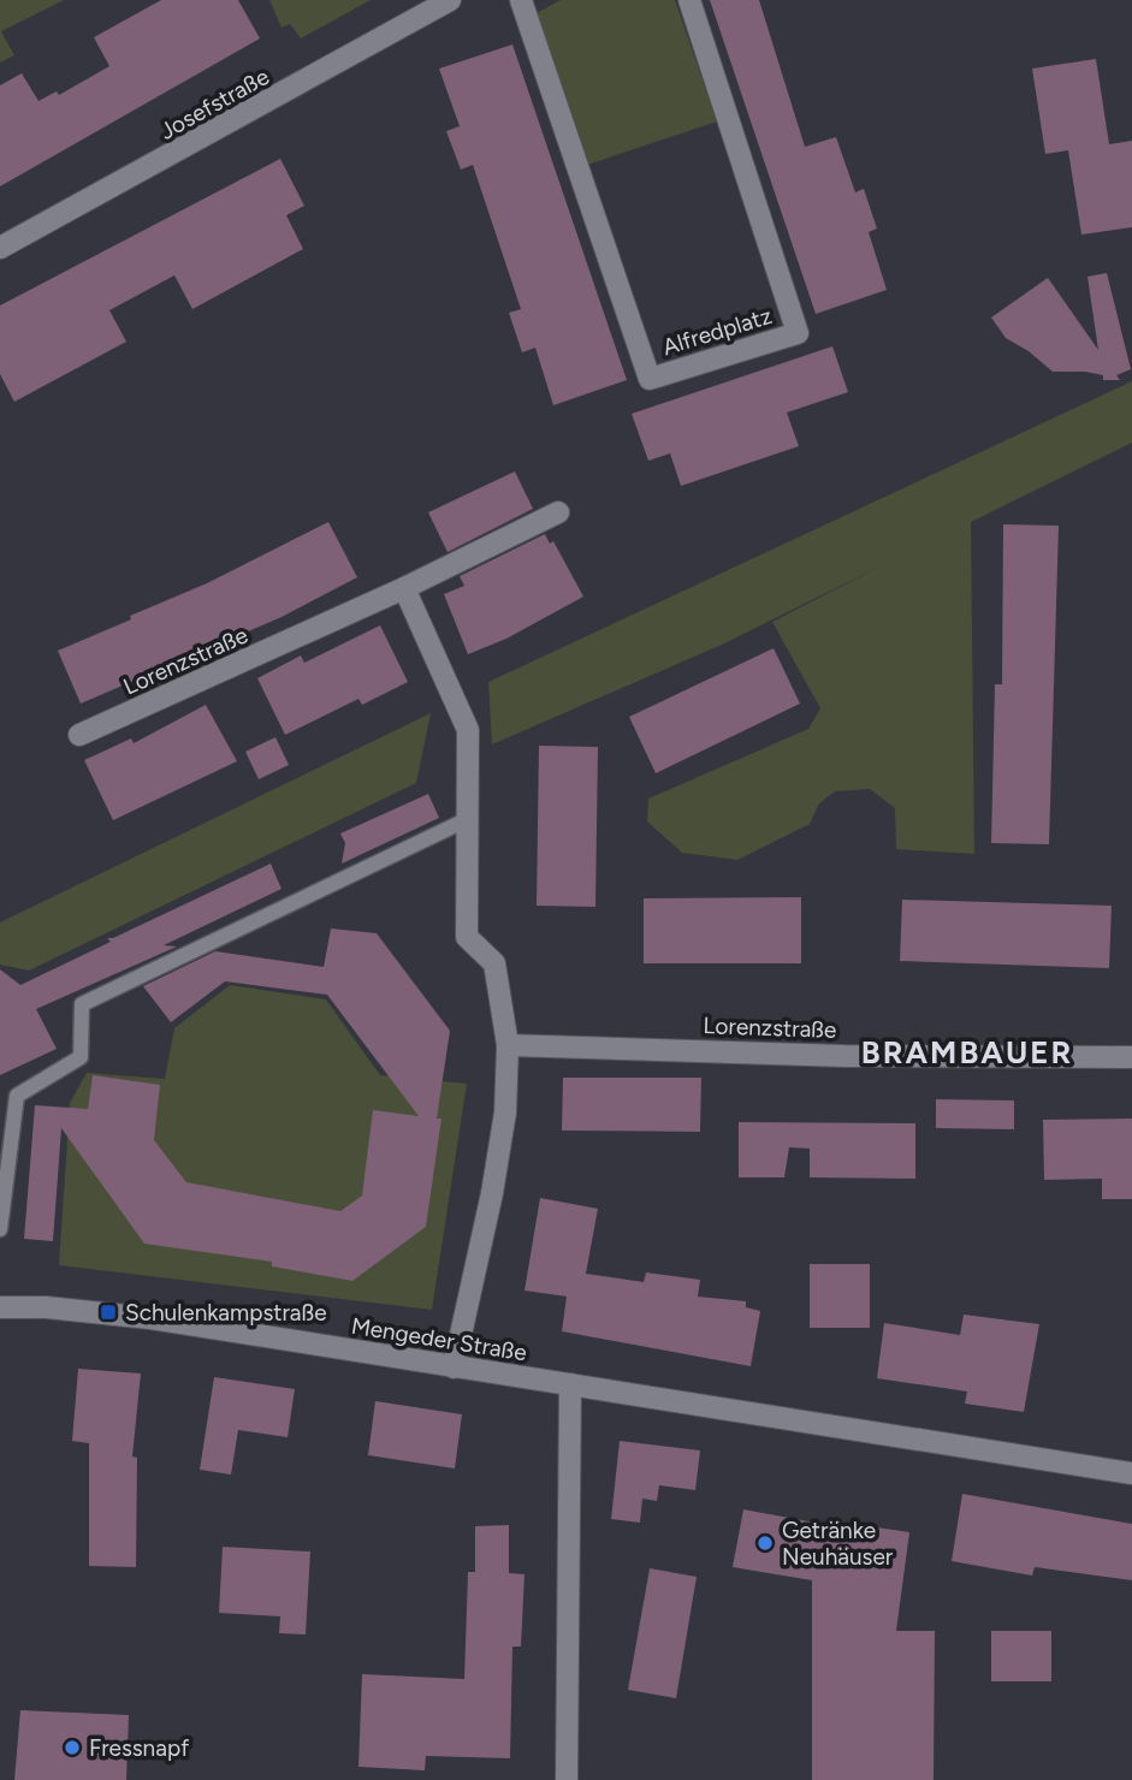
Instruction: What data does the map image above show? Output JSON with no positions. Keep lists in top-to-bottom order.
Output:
{
  "streets": {
    "street": [
      "Josefstraße",
      "Alfredplatz",
      "Lorenzstraße",
      "Mengeder Straße"
    ]
  },
  "districts": ["BRAMBAUER"],
  "places": {
    "transit": ["Schulenkampstraße"],
    "other": ["Getränke Neuhäuser", "Fressnapf"]
  }
}
